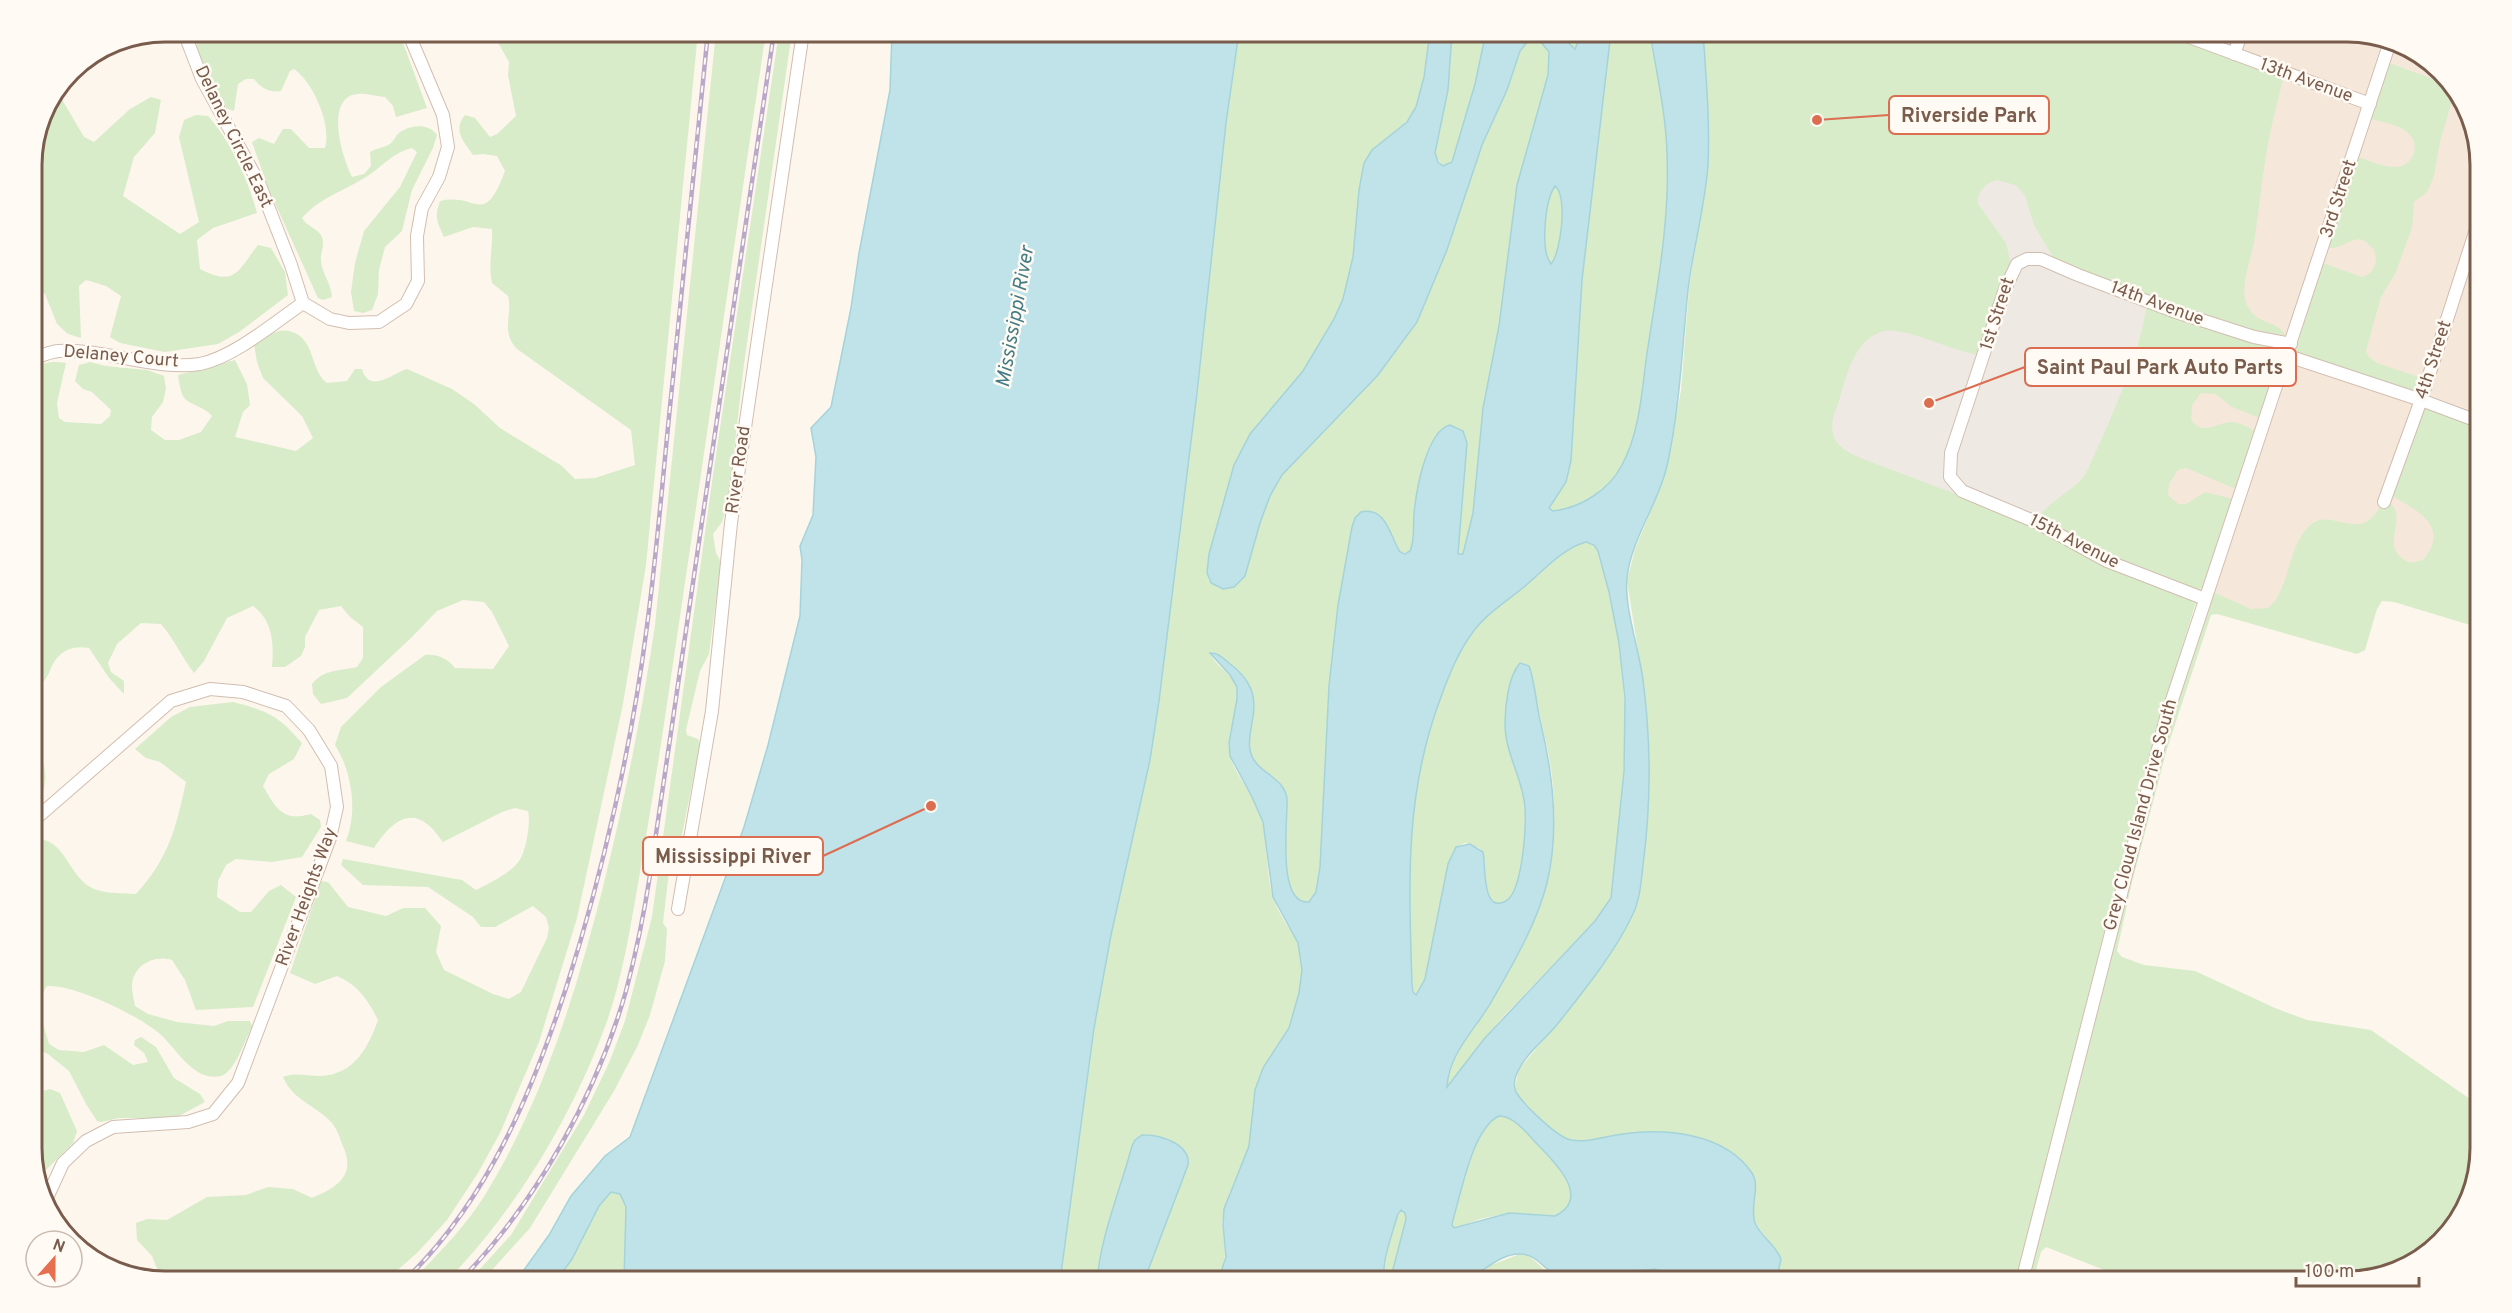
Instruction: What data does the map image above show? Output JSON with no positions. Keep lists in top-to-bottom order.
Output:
{
  "streets": {
    "street": [
      "13th Avenue",
      "Delaney Circle East",
      "3rd Street",
      "14th Avenue",
      "1st Street",
      "Delaney Court",
      "4th Street",
      "River Road",
      "15th Avenue",
      "Grey Cloud Island Drive South",
      "River Heights Way"
    ]
  },
  "crossings": [
    ["13th Avenue", "3rd Street"],
    ["Delaney Circle East", "Delaney Court"],
    ["3rd Street", "14th Avenue"],
    ["3rd Street", "Grey Cloud Island Drive South"],
    ["14th Avenue", "1st Street"],
    ["1st Street", "15th Avenue"],
    ["15th Avenue", "Grey Cloud Island Drive South"]
  ],
  "water": ["Mississippi River"],
  "places": ["Riverside Park", "Saint Paul Park Auto Parts", "Mississippi River"],
  "scale_bar": "100 m",
  "north": "top"
}
